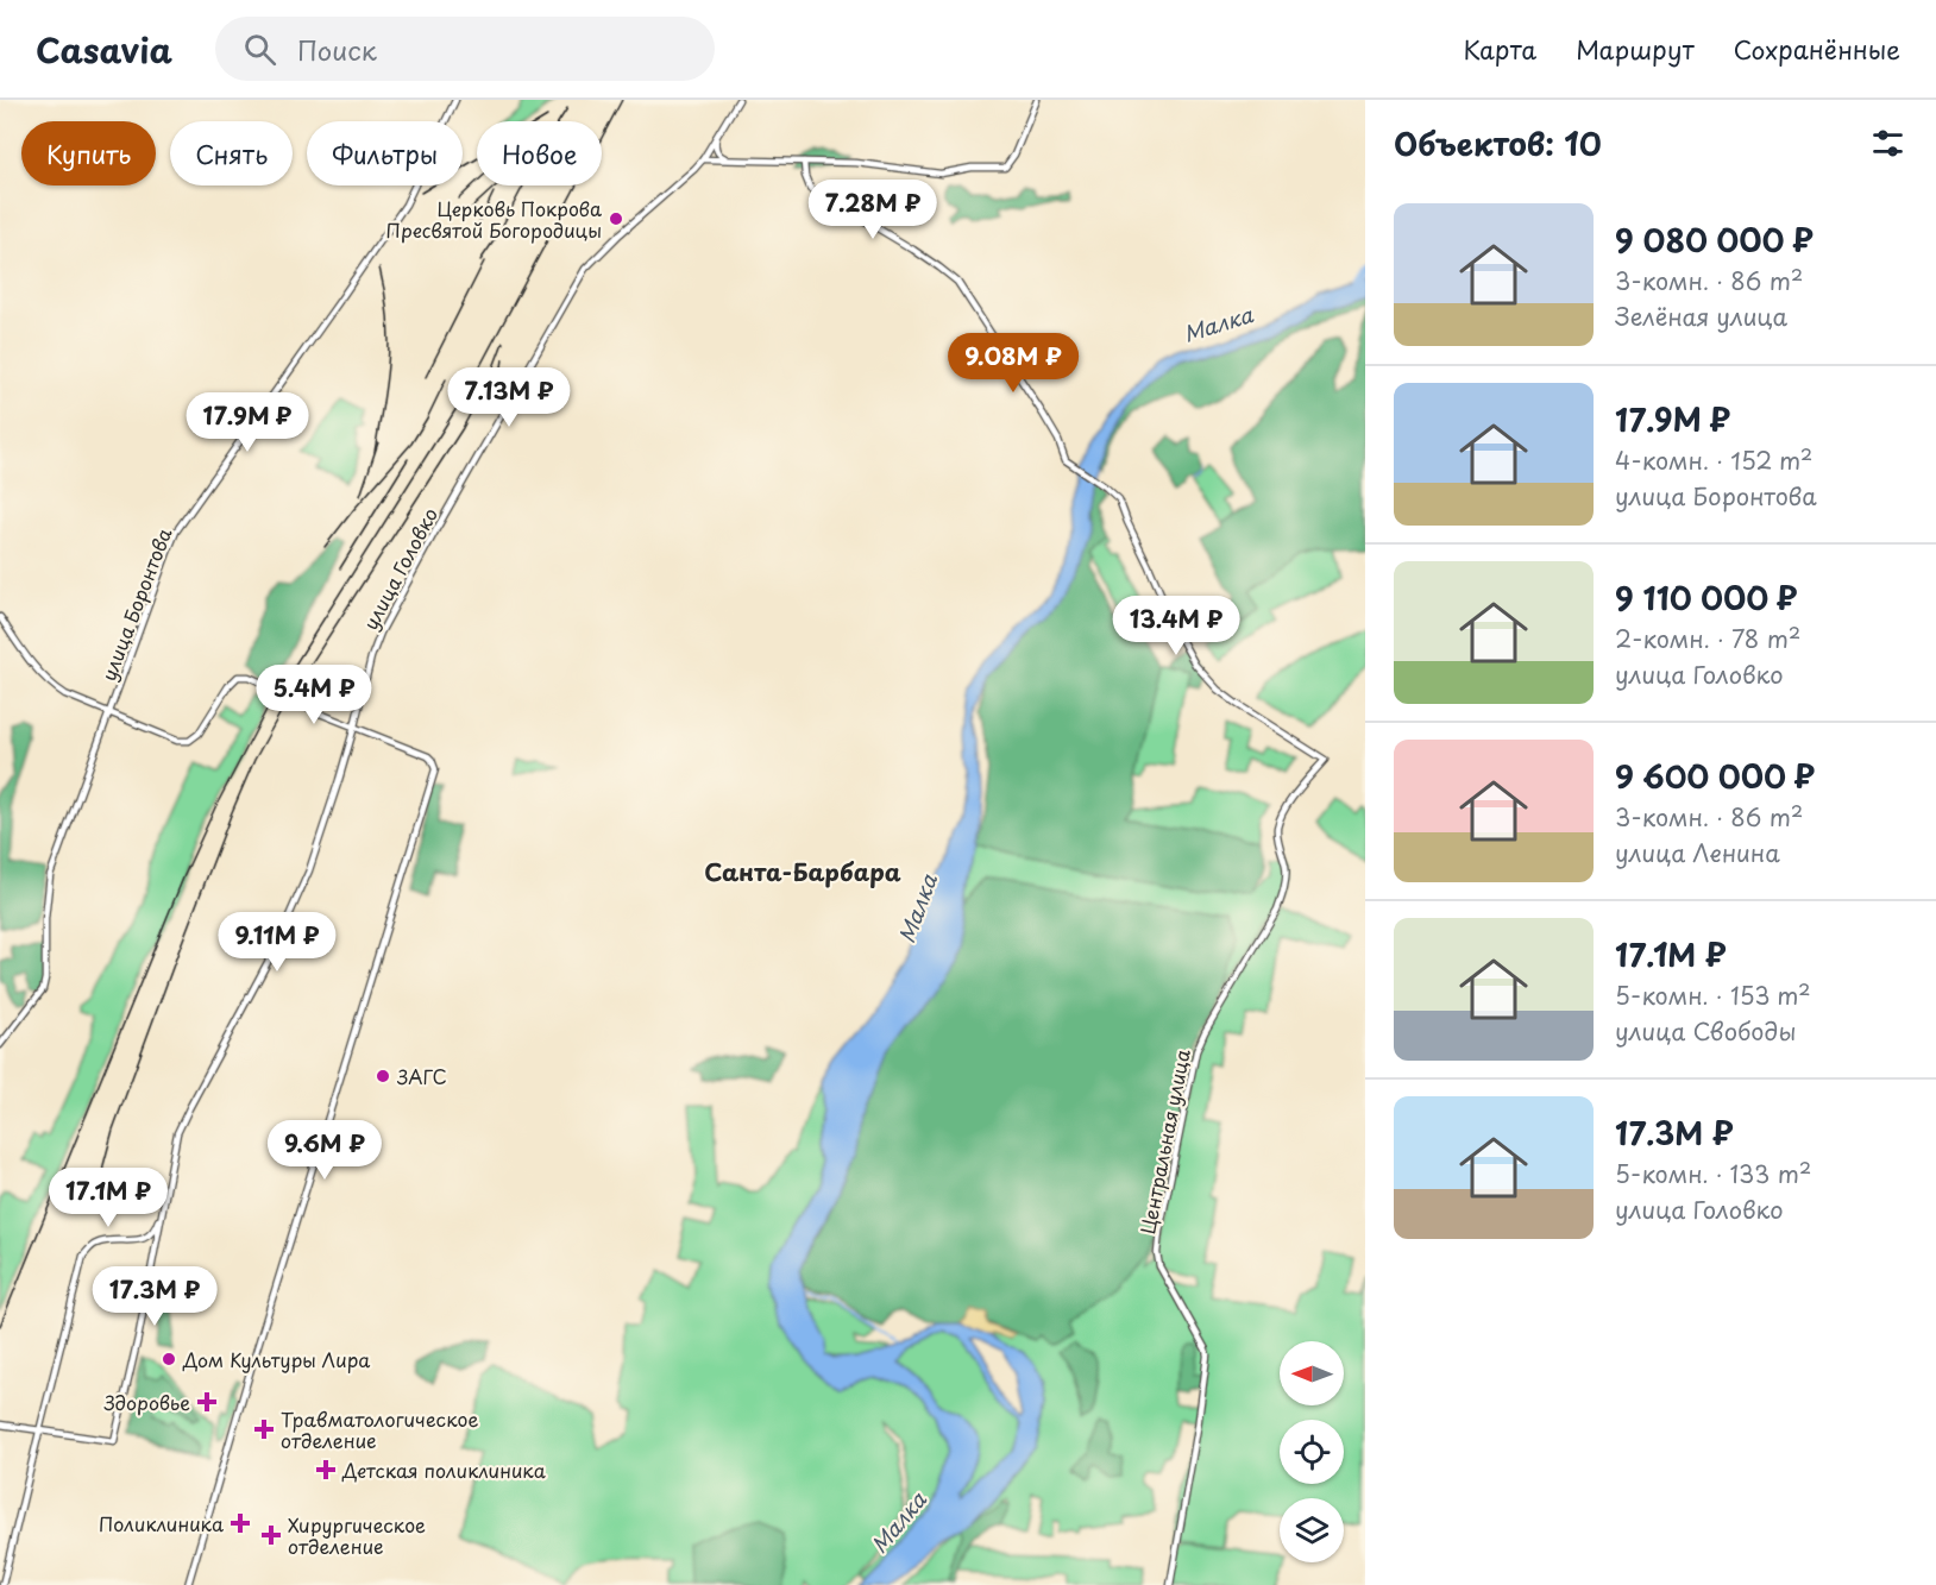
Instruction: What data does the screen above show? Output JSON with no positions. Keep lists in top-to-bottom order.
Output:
{
  "streets": {
    "street": ["улица Головко", "улица Боронтова", "Центральная улица"]
  },
  "districts": ["Санта-Барбара"],
  "water": ["Малка"],
  "places": {
    "other": ["Церковь Покрова Пресвятой Богородицы", "ЗАГС", "Дом Культуры Лира"],
    "health": [
      "Здоровье",
      "Травматологическое отделение",
      "Детская поликлиника",
      "Поликлиника",
      "Хирургическое отделение"
    ]
  },
  "north": "left",
  "page": {
    "header": "Casavia",
    "search": "Поиск",
    "nav": ["Карта", "Маршрут", "Сохранённые"],
    "heading": "Объектов: 10",
    "chip": [
      "Купить",
      "Снять",
      "Фильтры",
      "Новое"
    ],
    "price": [
      "7.28M ₽",
      "9.08M ₽",
      "7.13M ₽",
      "17.9M ₽",
      "13.4M ₽",
      "5.4M ₽",
      "9.11M ₽",
      "9.6M ₽",
      "17.1M ₽",
      "17.3M ₽"
    ],
    "list": [
      {
        "name": "9 080 000 ₽",
        "note": "3-комн. · 86 m² · Зелёная улица"
      },
      {
        "name": "17.9M ₽",
        "note": "4-комн. · 152 m² · улица Боронтова"
      },
      {
        "name": "9 110 000 ₽",
        "note": "2-комн. · 78 m² · улица Головко"
      },
      {
        "name": "9 600 000 ₽",
        "note": "3-комн. · 86 m² · улица Ленина"
      },
      {
        "name": "17.1M ₽",
        "note": "5-комн. · 153 m² · улица Свободы"
      },
      {
        "name": "17.3M ₽",
        "note": "5-комн. · 133 m² · улица Головко"
      }
    ]
  }
}
